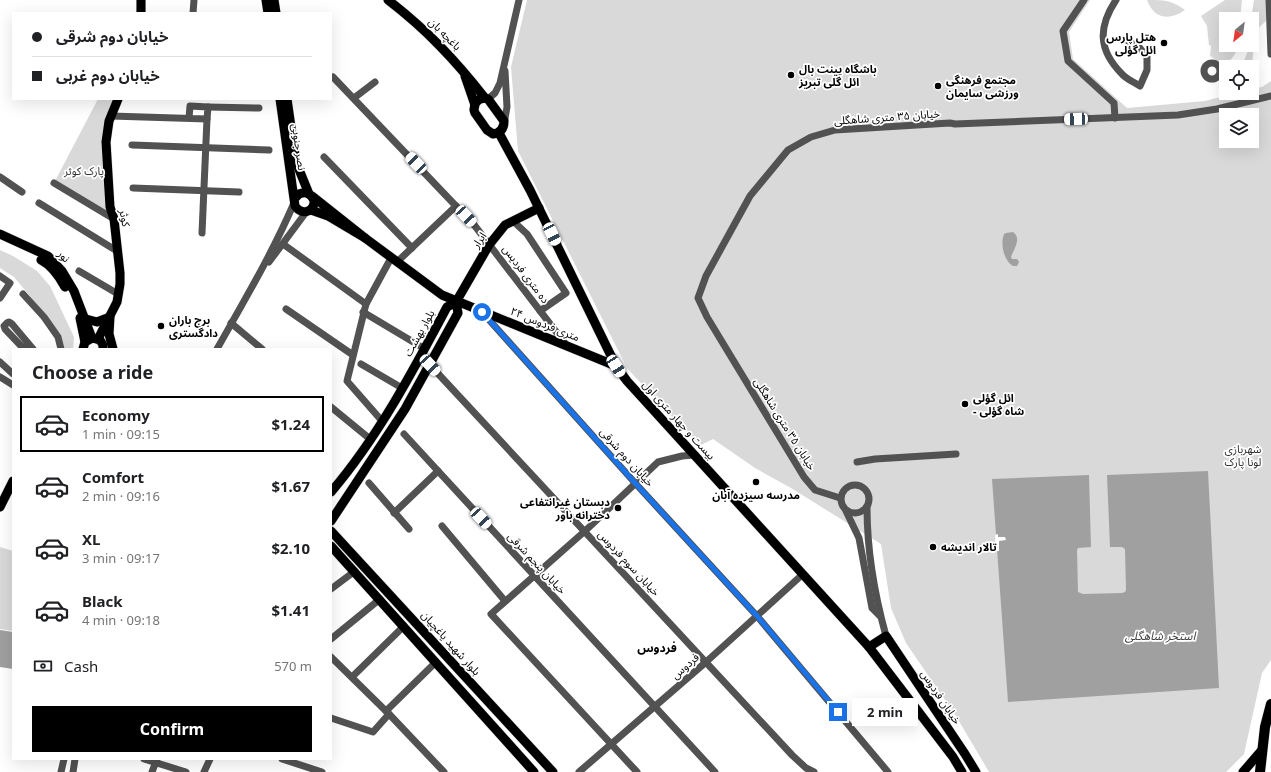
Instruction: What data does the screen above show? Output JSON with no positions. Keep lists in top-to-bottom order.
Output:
{
  "streets": {
    "main road": [
      "باغچه بان",
      "نصر جنوبی",
      "کوثر",
      "ابرار",
      "نور",
      "۲۴ متری فردوس",
      "بلوار بهشت",
      "بیست و چهار متری اول",
      "بلوار شهید یاغچیان",
      "خیابان فردوس"
    ],
    "street": [
      "خیابان ۳۵ متری شاهگلی",
      "ده متری فردیس",
      "خیابان دوم شرقی",
      "خیابان پنجم شرقی",
      "خیابان سوم فردوس",
      "فردوس"
    ]
  },
  "crossings": [
    ["باغچه بان", "بیست و چهار متری اول"],
    ["نصر جنوبی", "۲۴ متری فردوس"],
    ["ابرار", "ده متری فردیس"],
    ["ابرار", "۲۴ متری فردوس"],
    ["ابرار", "بلوار بهشت"],
    ["ابرار", "بیست و چهار متری اول"],
    ["ده متری فردیس", "۲۴ متری فردوس"],
    ["۲۴ متری فردوس", "بلوار بهشت"],
    ["۲۴ متری فردوس", "بیست و چهار متری اول"],
    ["۲۴ متری فردوس", "خیابان دوم شرقی"],
    ["بیست و چهار متری اول", "فردوس"],
    ["خیابان دوم شرقی", "فردوس"],
    ["خیابان پنجم شرقی", "فردوس"],
    ["خیابان سوم فردوس", "فردوس"]
  ],
  "districts": ["فردوس"],
  "water": ["استخر شاهگلی"],
  "parks": ["پارک کوثر", "شهربازی لونا پارک"],
  "places": [
    "هتل پارس ائل گؤلی",
    "باشگاه پینت بال ائل گلی تبریز",
    "مجتمع فرهنگی ورزشی سایمان",
    "برج باران دادگستری",
    "ائل گؤلی - شاه گؤلی",
    "مدرسه سیزده آبان",
    "دبستان غیرانتفاعی دخترانه باور",
    "تالار اندیشه"
  ],
  "north": "bottom left",
  "page": {
    "banner": ["خیابان دوم شرقی", "خیابان دوم غربی"],
    "heading": "Choose a ride",
    "list": [
      {
        "name": "Economy",
        "note": "1 min · 09:15",
        "value": "$1.24"
      },
      {
        "name": "Comfort",
        "note": "2 min · 09:16",
        "value": "$1.67"
      },
      {
        "name": "XL",
        "note": "3 min · 09:17",
        "value": "$2.10"
      },
      {
        "name": "Black",
        "note": "4 min · 09:18",
        "value": "$1.41"
      }
    ],
    "pay": ["Cash", "570 m"],
    "bubble": "2 min",
    "buttons": "Confirm"
  }
}
